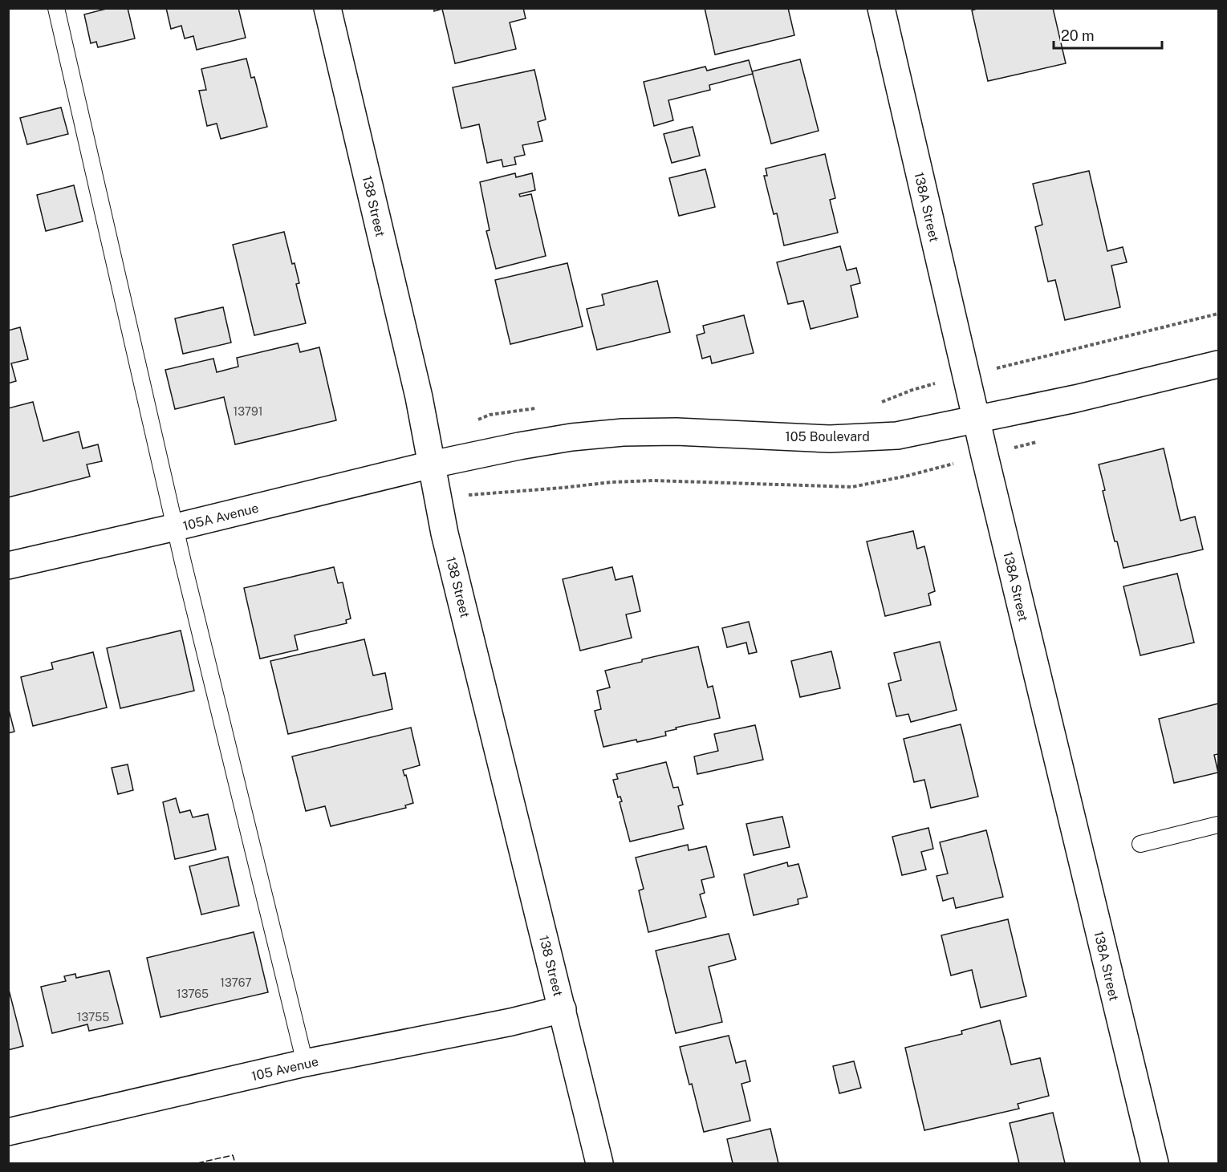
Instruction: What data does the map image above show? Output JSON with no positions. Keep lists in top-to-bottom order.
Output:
{
  "streets": {
    "street": [
      "138 Street",
      "138A Street",
      "105 Boulevard",
      "105A Avenue",
      "105 Avenue"
    ]
  },
  "crossings": [
    ["138 Street", "105 Boulevard"],
    ["138 Street", "105A Avenue"],
    ["138 Street", "105 Avenue"],
    ["138A Street", "105 Boulevard"],
    ["105 Boulevard", "105A Avenue"]
  ],
  "house_numbers": [
    "13791",
    "13767",
    "13765",
    "13755"
  ],
  "scale_bar": "20 m"
}
